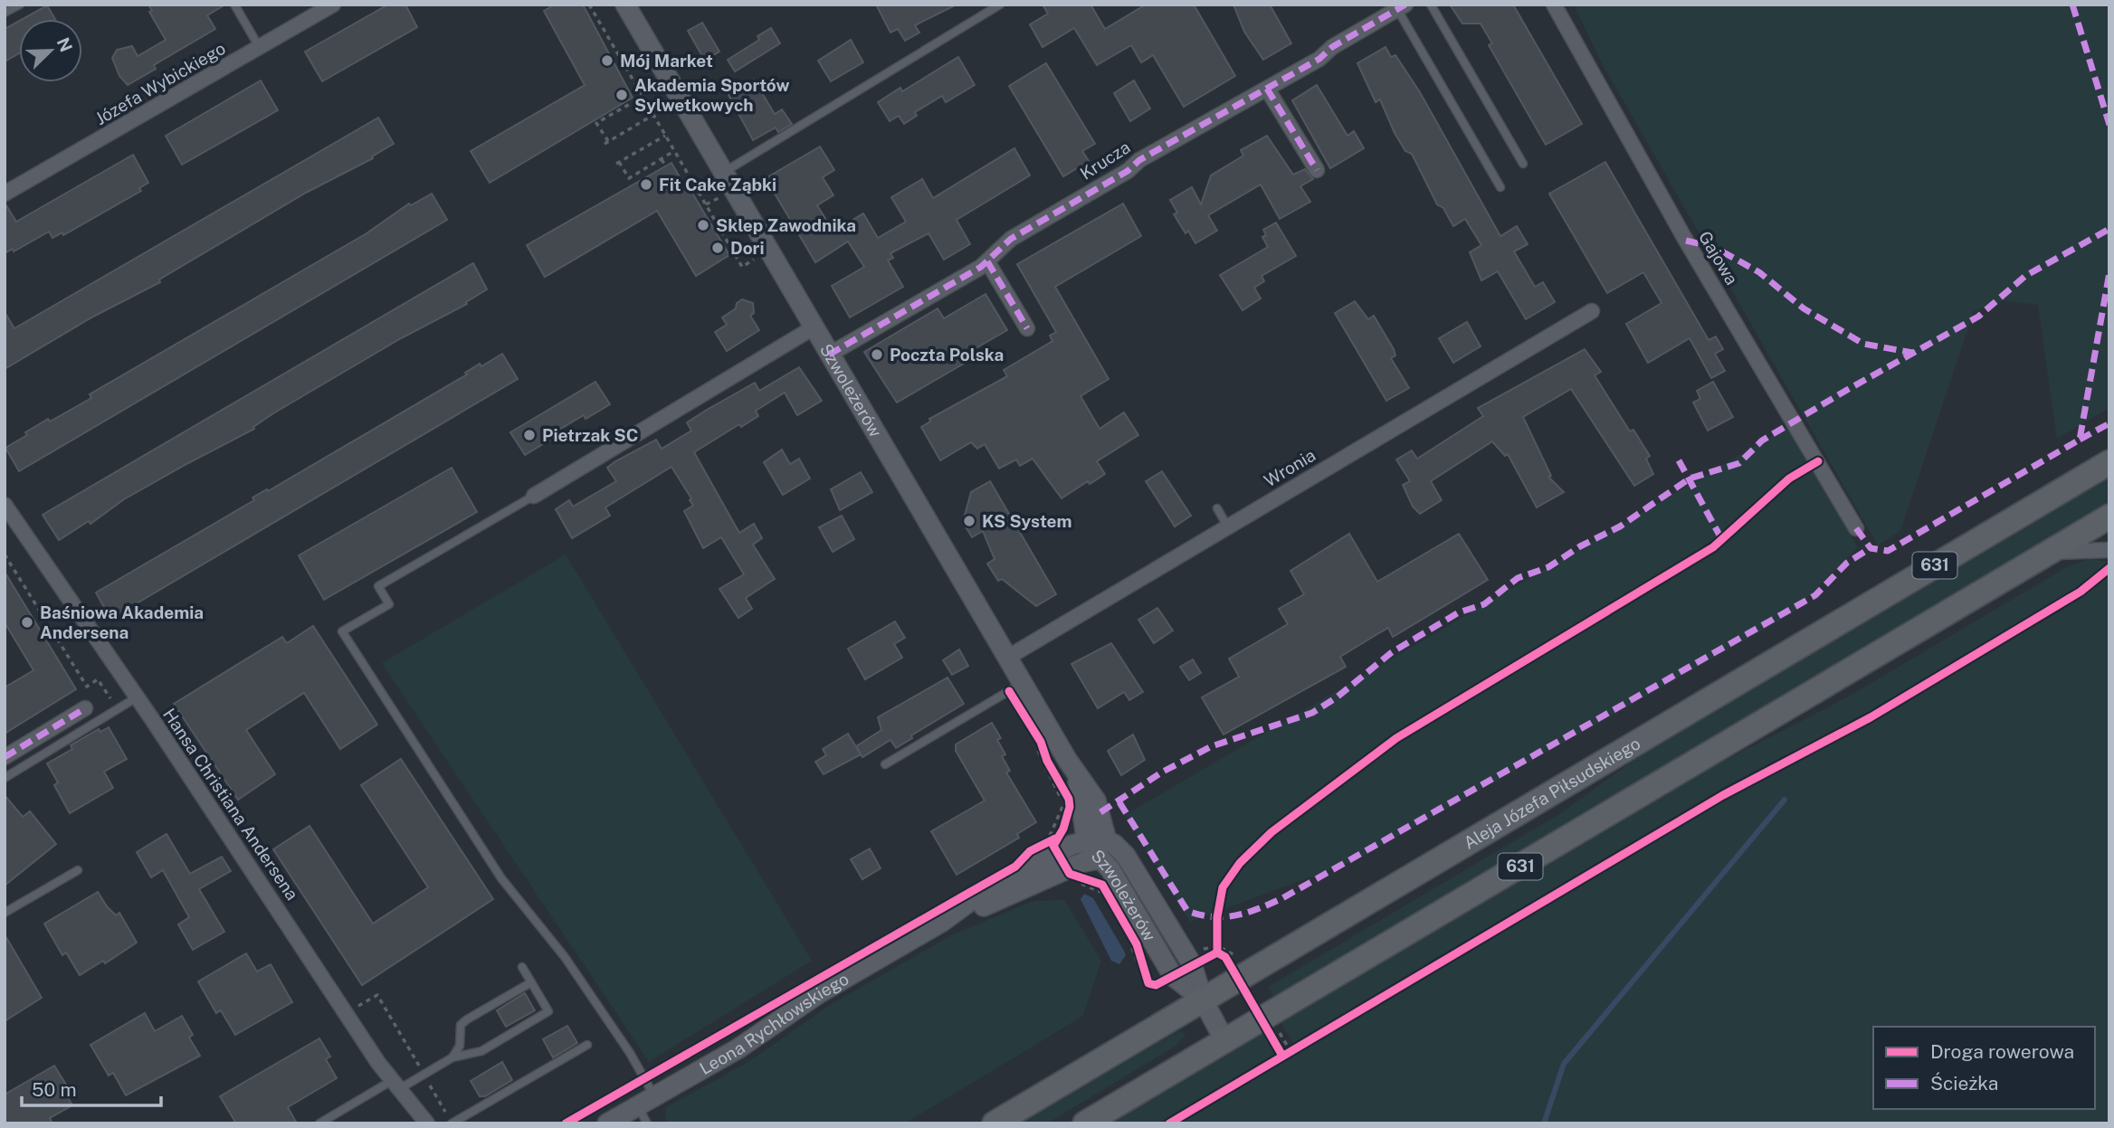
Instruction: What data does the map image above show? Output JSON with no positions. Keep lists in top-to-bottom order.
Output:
{
  "streets": {
    "main road": ["631", "Aleja Józefa Piłsudskiego"],
    "street": [
      "Józefa Wybickiego",
      "Krucza",
      "Gajowa",
      "Szwoleżerów",
      "Wronia",
      "Hansa Christiana Andersena",
      "Leona Rychłowskiego"
    ]
  },
  "crossings": [
    ["Krucza", "Szwoleżerów"],
    ["Szwoleżerów", "Wronia"],
    ["Szwoleżerów", "631"],
    ["Szwoleżerów", "Aleja Józefa Piłsudskiego"],
    ["Szwoleżerów", "Leona Rychłowskiego"]
  ],
  "places": [
    "Mój Market",
    "Akademia Sportów Sylwetkowych",
    "Fit Cake Ząbki",
    "Sklep Zawodnika",
    "Dori",
    "Poczta Polska",
    "Pietrzak SC",
    "KS System",
    "Baśniowa Akademia Andersena"
  ],
  "legend": ["Droga rowerowa", "Ścieżka"],
  "scale_bar": "50 m",
  "north": "top right"
}
